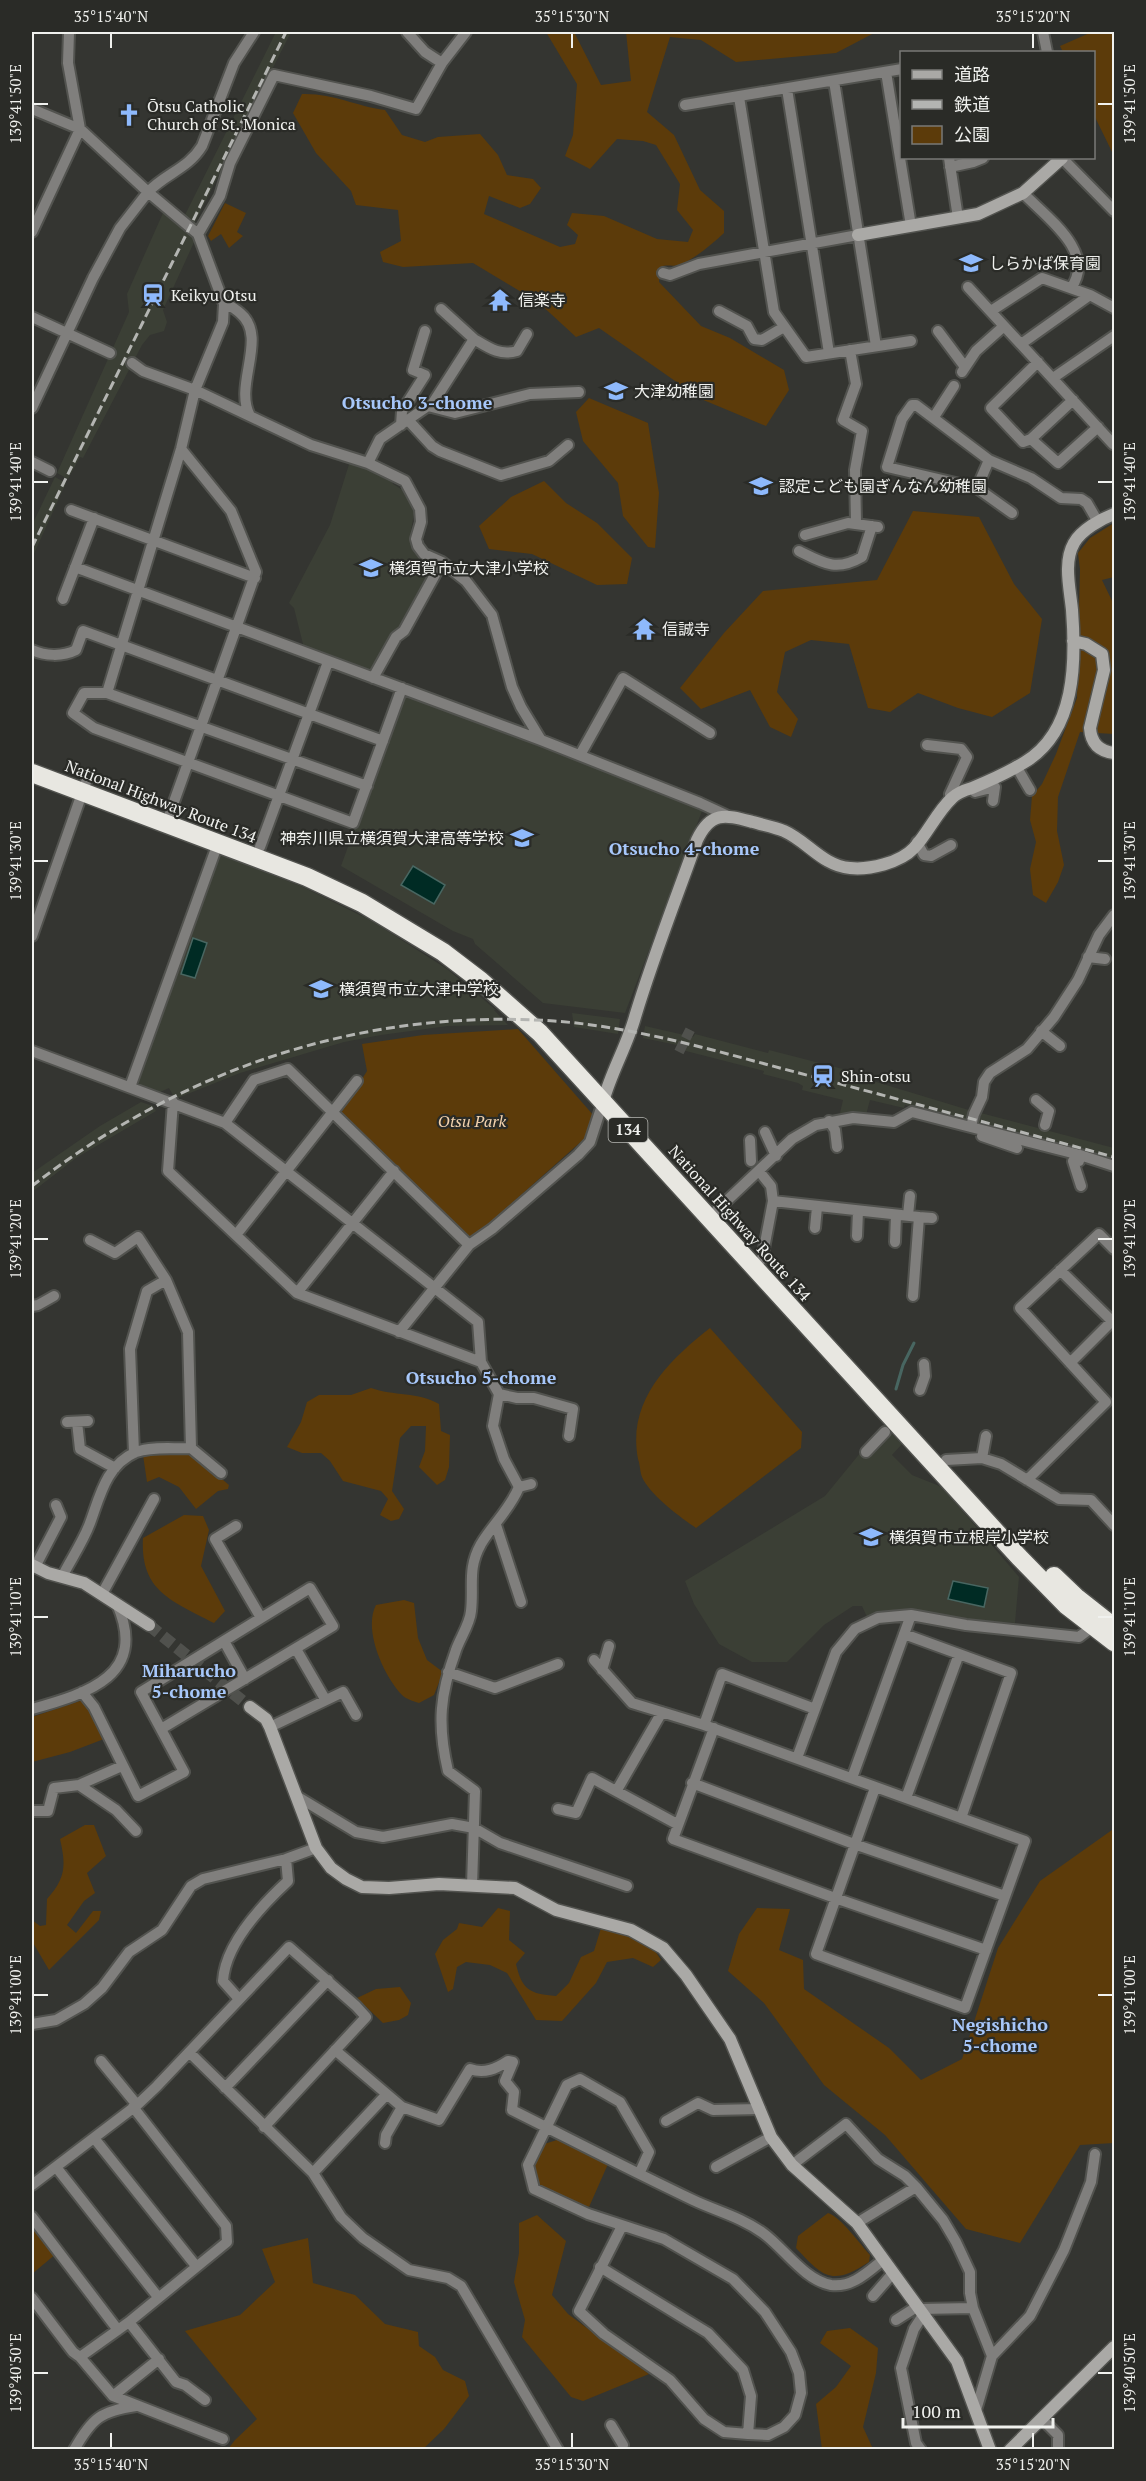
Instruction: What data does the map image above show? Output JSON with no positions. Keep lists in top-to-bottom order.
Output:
{
  "streets": {
    "highway": ["National Highway Route 134", "134"]
  },
  "districts": [
    "Otsucho 3-chome",
    "Otsucho 4-chome",
    "Otsucho 5-chome",
    "Miharucho 5-chome",
    "Negishicho 5-chome"
  ],
  "parks": ["Otsu Park"],
  "places": {
    "church": ["Ōtsu Catholic Church of St. Monica"],
    "school or university": [
      "しらかば保育園",
      "大津幼稚園",
      "認定こども園ぎんなん幼稚園",
      "横須賀市立大津小学校",
      "神奈川県立横須賀大津高等学校",
      "横須賀市立大津中学校",
      "横須賀市立根岸小学校"
    ],
    "station": ["Keikyu Otsu", "Shin-otsu"],
    "temple": ["信楽寺", "信誠寺"]
  },
  "legend": ["道路", "鉄道", "公園"],
  "scale_bar": "100 m",
  "coordinates": [
    "35°15'40\"N",
    "35°15'30\"N",
    "35°15'20\"N",
    "139°41'50\"E",
    "139°41'40\"E",
    "139°41'30\"E",
    "139°41'20\"E",
    "139°41'10\"E",
    "139°41'00\"E",
    "139°40'50\"E"
  ]
}
